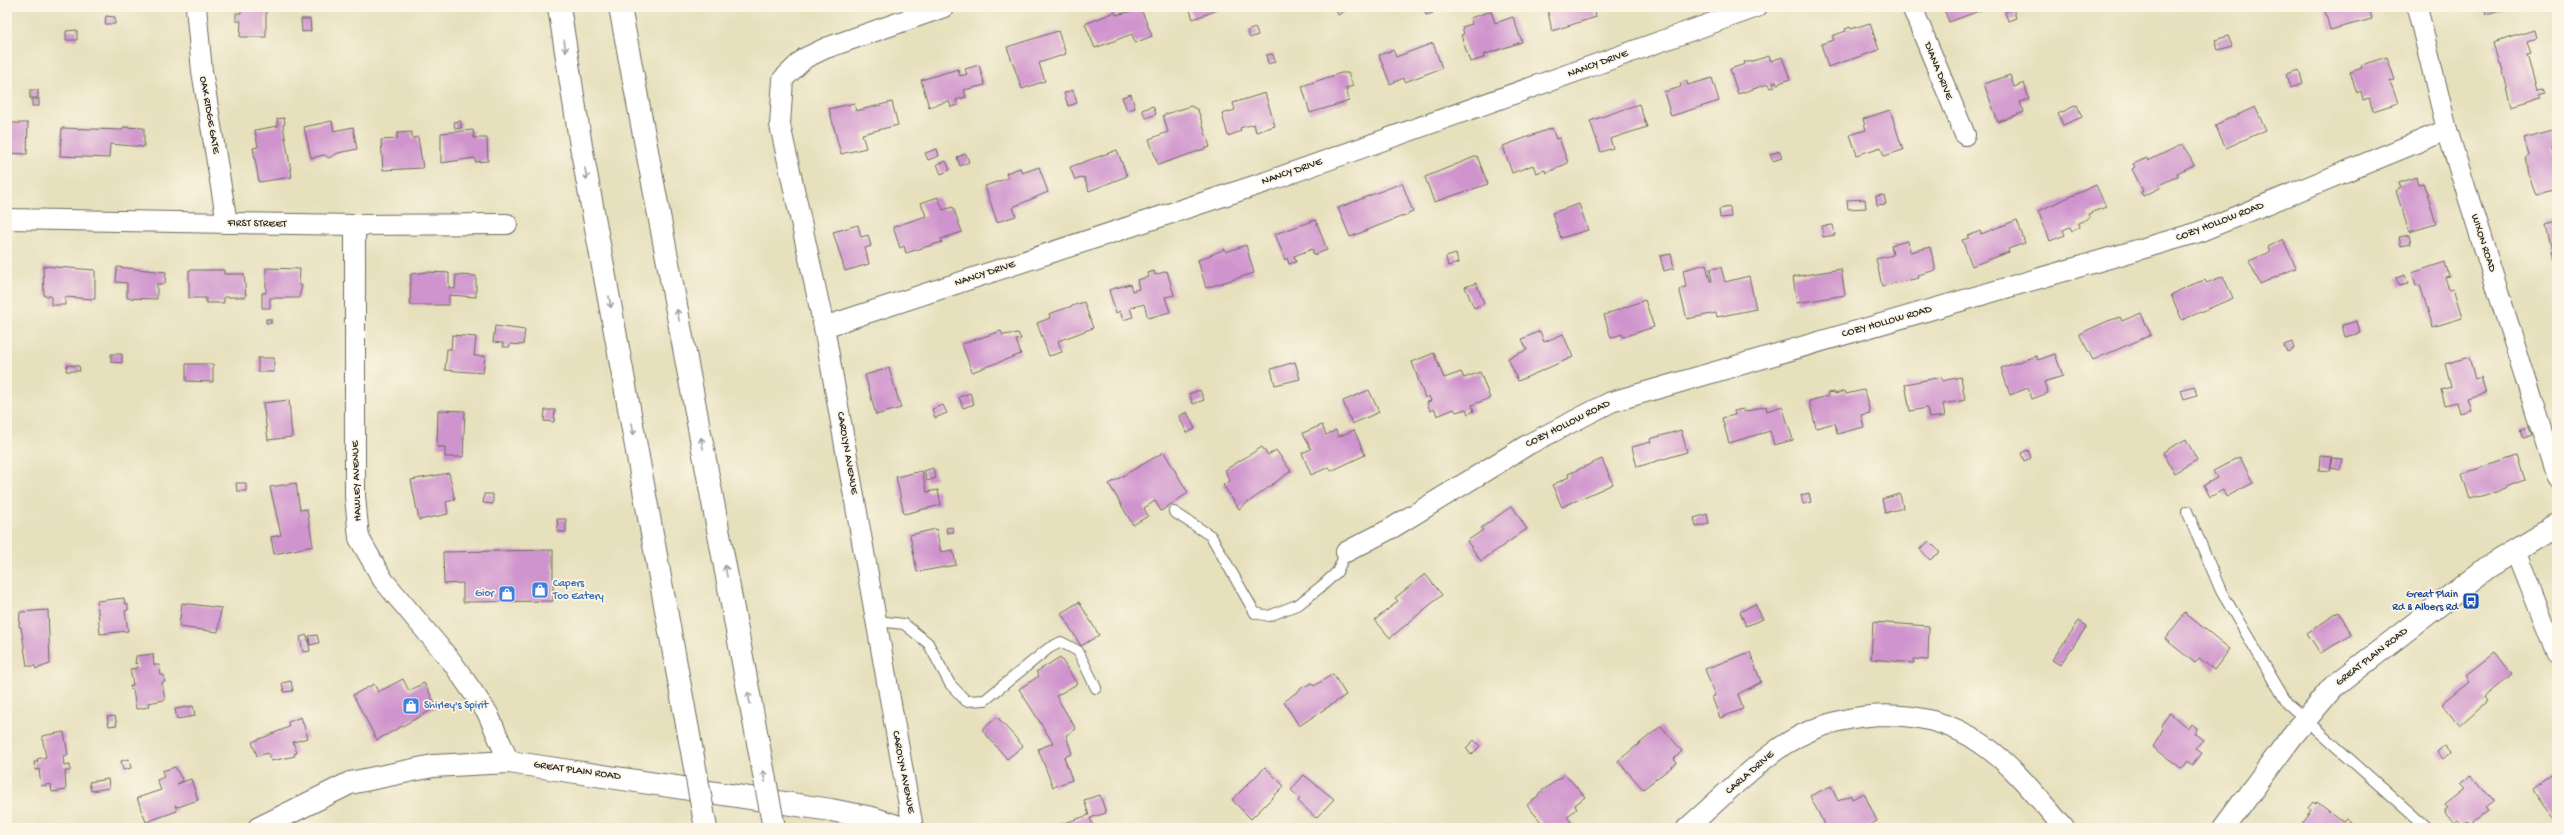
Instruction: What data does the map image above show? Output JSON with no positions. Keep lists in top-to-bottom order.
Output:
{
  "streets": {
    "main road": ["GREAT PLAIN ROAD"],
    "street": [
      "NANCY DRIVE",
      "DIANA DRIVE",
      "OAK RIDGE GATE",
      "COZY HOLLOW ROAD",
      "FIRST STREET",
      "WIXON ROAD",
      "CAROLYN AVENUE",
      "HAWLEY AVENUE",
      "CARLA DRIVE"
    ]
  },
  "crossings": [
    ["NANCY DRIVE", "CAROLYN AVENUE"],
    ["OAK RIDGE GATE", "FIRST STREET"],
    ["COZY HOLLOW ROAD", "WIXON ROAD"],
    ["FIRST STREET", "HAWLEY AVENUE"],
    ["HAWLEY AVENUE", "GREAT PLAIN ROAD"]
  ],
  "places": {
    "shop": ["Capers Too Eatery", "Gior", "Shirley's Spirit"],
    "bus stop": ["Great Plain Rd & Albers Rd"]
  }
}
